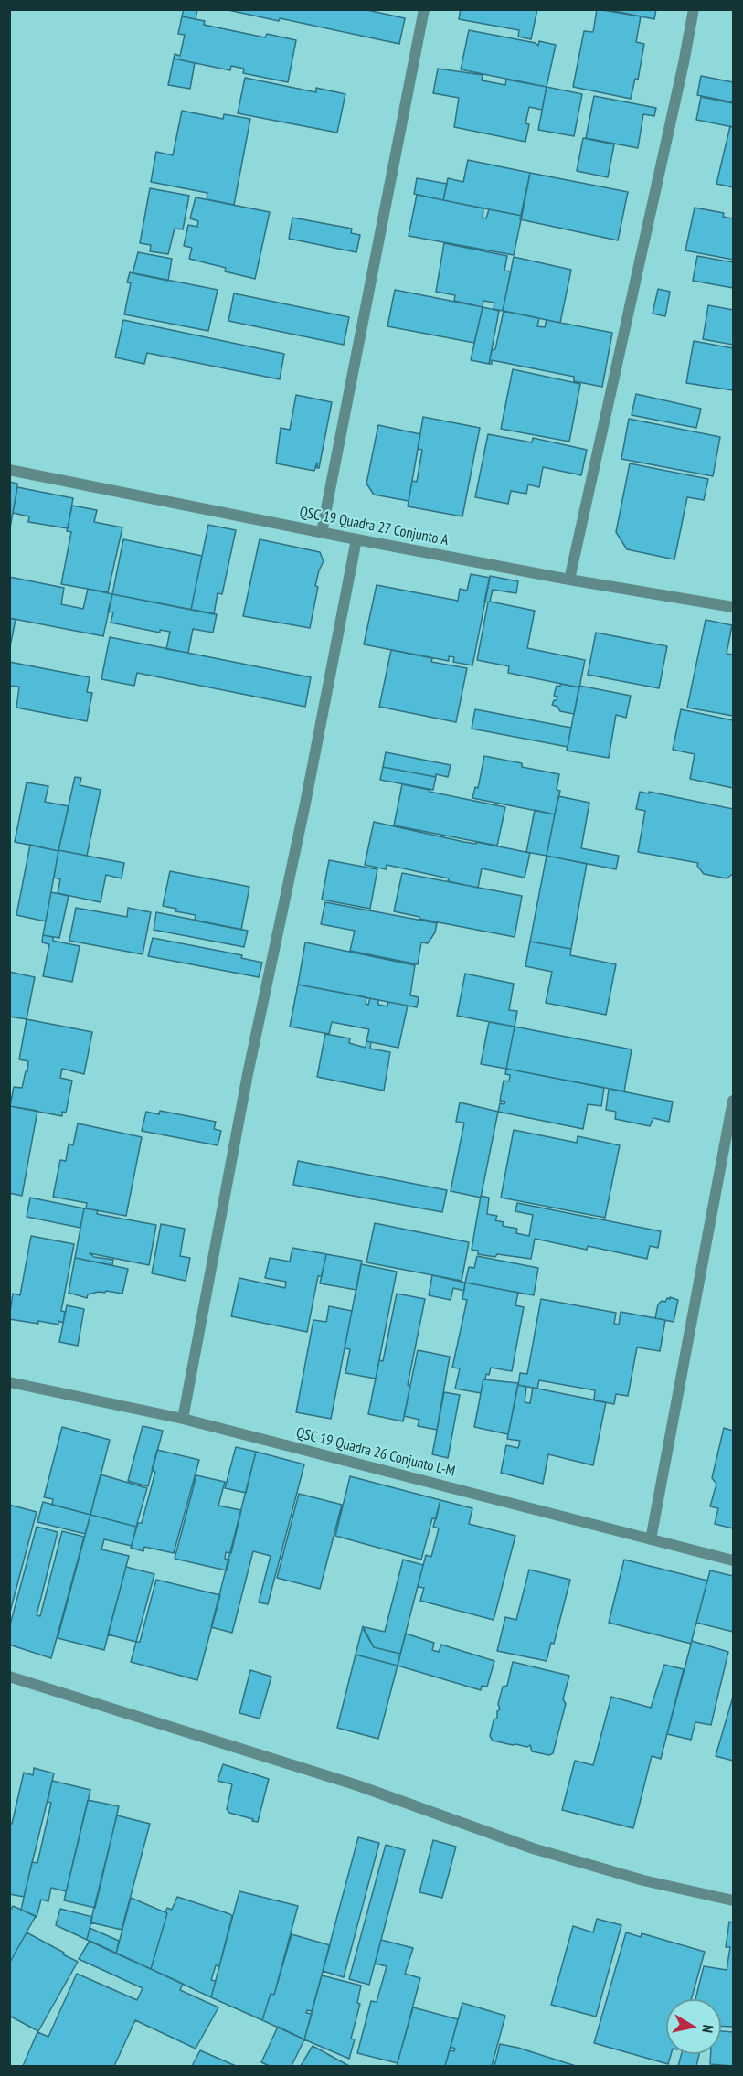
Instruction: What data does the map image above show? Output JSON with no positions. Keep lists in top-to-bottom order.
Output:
{
  "streets": {
    "street": ["QSC 19 Quadra 27 Conjunto A", "QSC 19 Quadra 26 Conjunto L-M"]
  },
  "north": "right"
}
